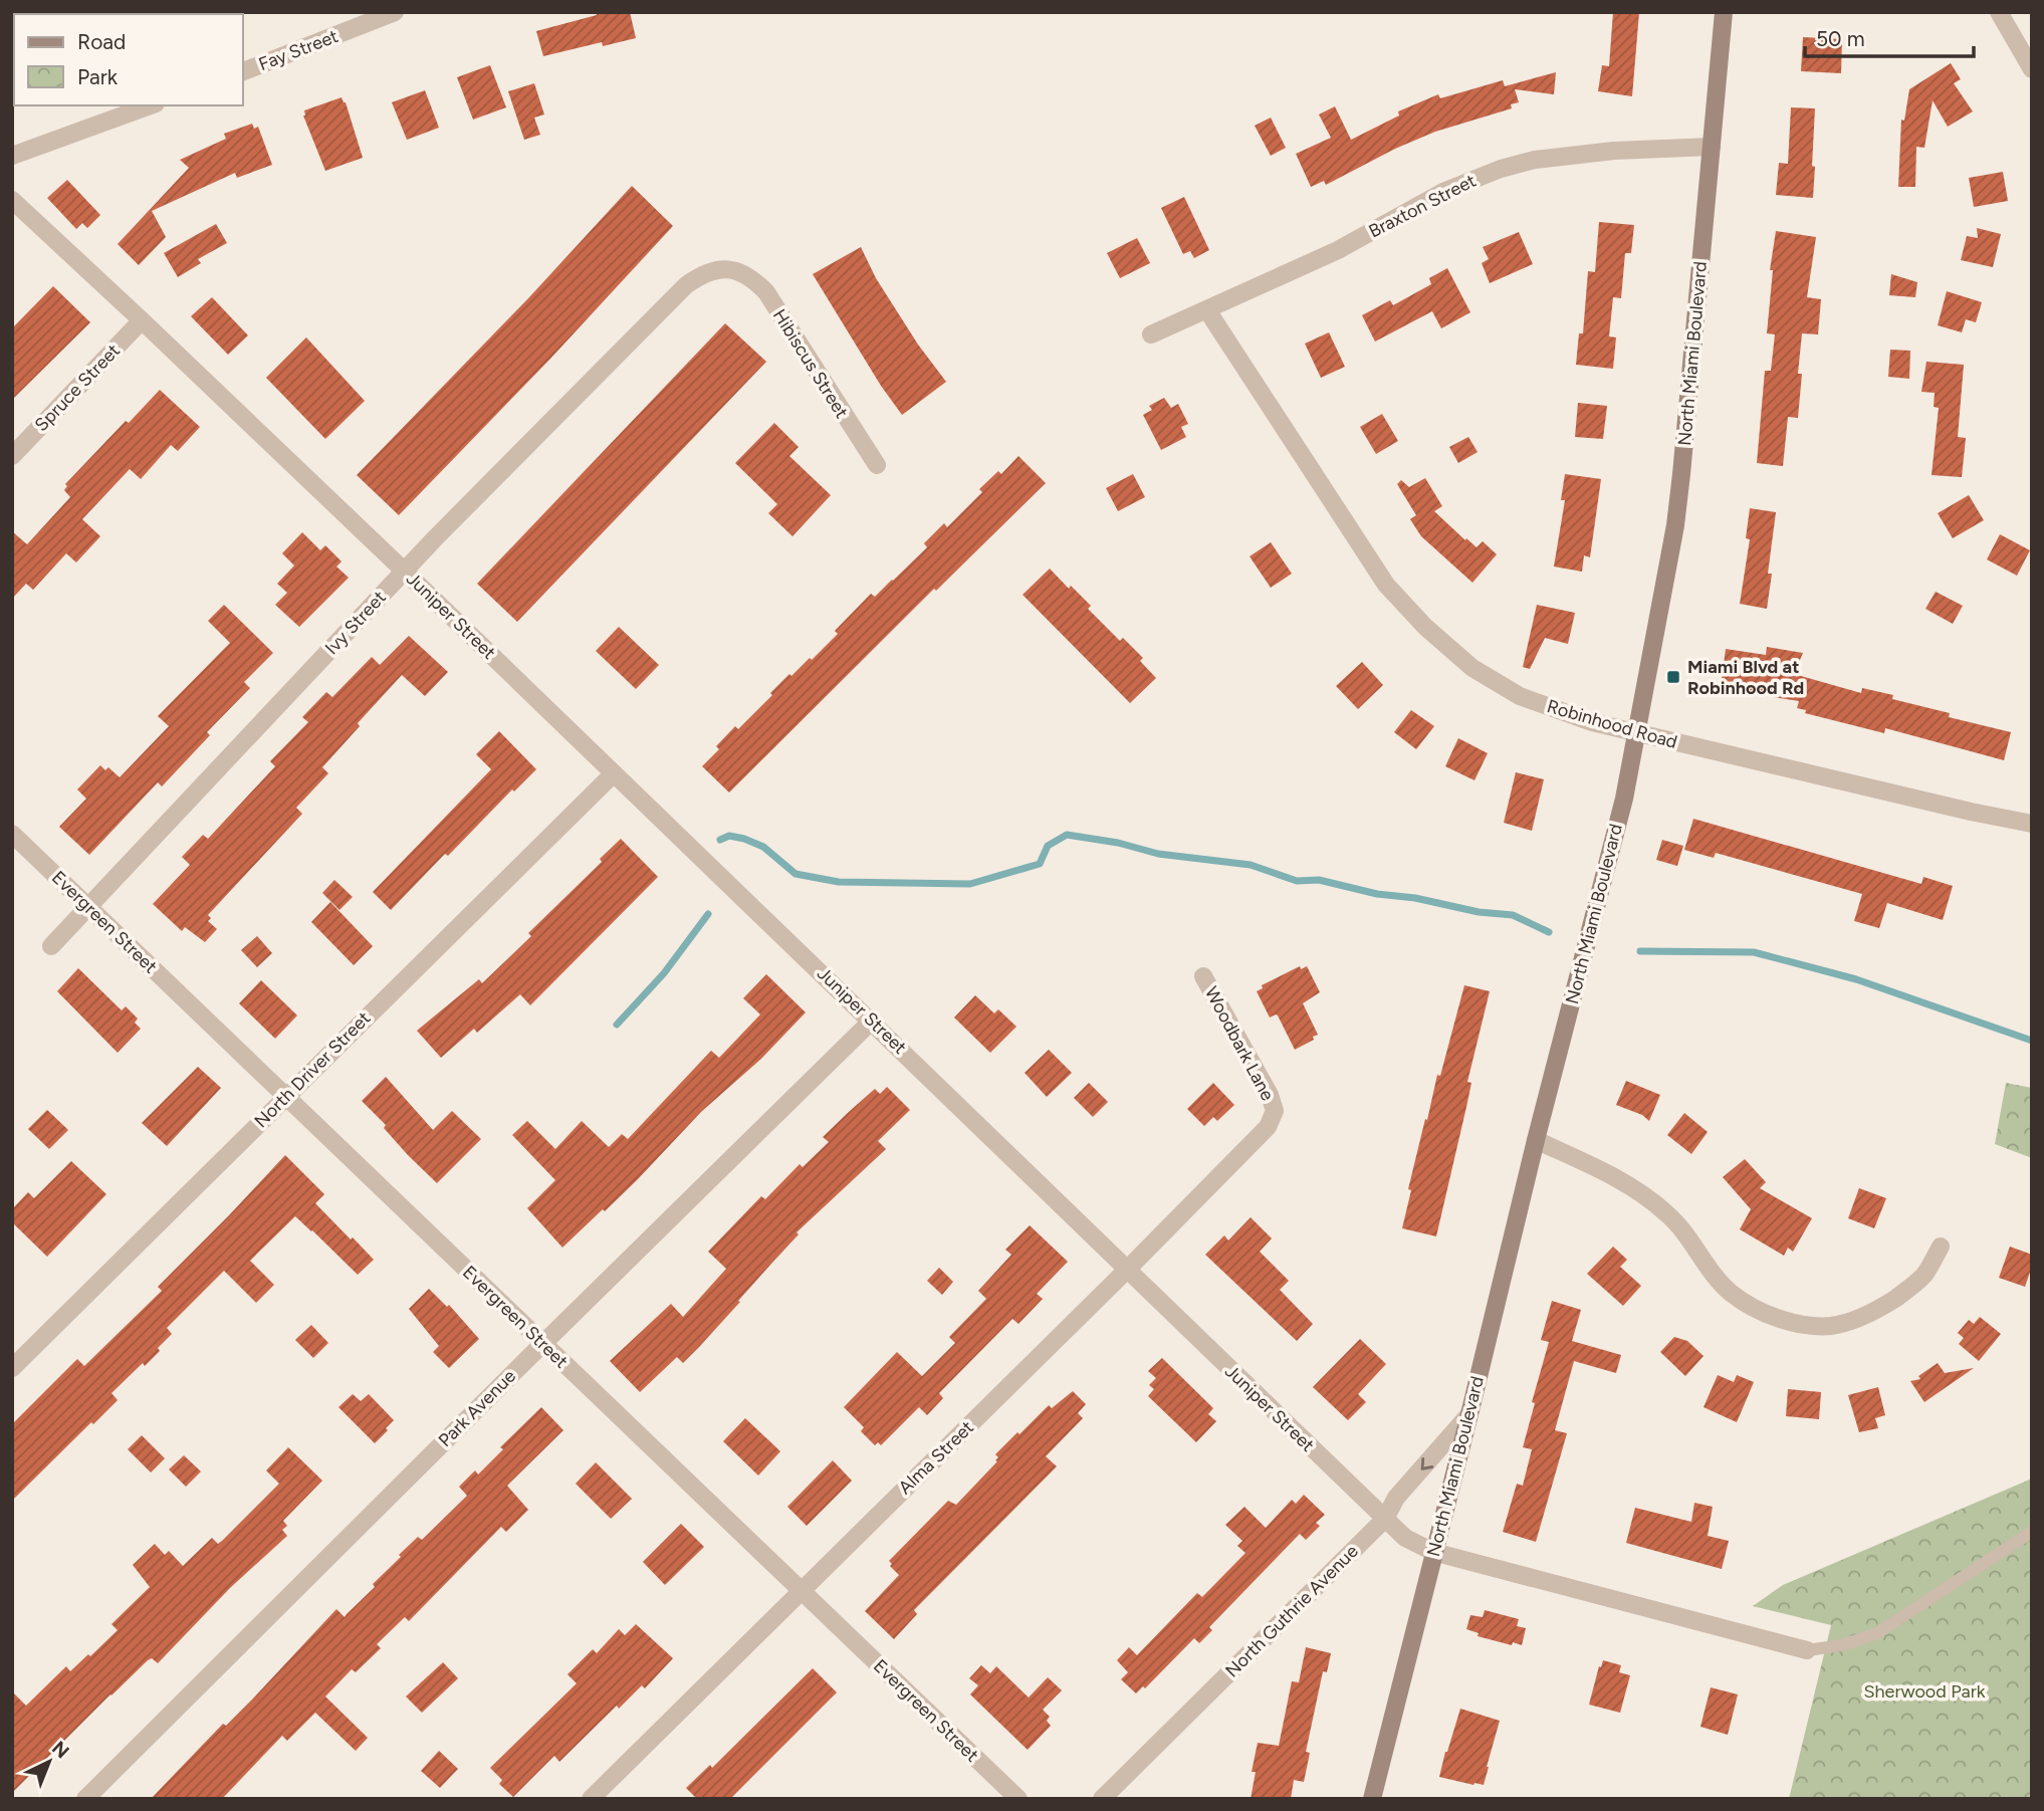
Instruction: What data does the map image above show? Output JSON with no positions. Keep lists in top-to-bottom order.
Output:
{
  "streets": {
    "main road": ["North Miami Boulevard"],
    "street": [
      "Fay Street",
      "Braxton Street",
      "Hibiscus Street",
      "Spruce Street",
      "Juniper Street",
      "Ivy Street",
      "Robinhood Road",
      "Evergreen Street",
      "Woodbark Lane",
      "North Driver Street",
      "Park Avenue",
      "Alma Street",
      "North Guthrie Avenue"
    ]
  },
  "crossings": [
    ["Braxton Street", "North Miami Boulevard"],
    ["Braxton Street", "Robinhood Road"],
    ["North Miami Boulevard", "Juniper Street"],
    ["North Miami Boulevard", "Robinhood Road"],
    ["North Miami Boulevard", "North Guthrie Avenue"],
    ["Hibiscus Street", "Ivy Street"],
    ["Spruce Street", "Juniper Street"],
    ["Juniper Street", "Ivy Street"],
    ["Juniper Street", "North Driver Street"],
    ["Juniper Street", "Park Avenue"],
    ["Juniper Street", "Alma Street"],
    ["Juniper Street", "North Guthrie Avenue"],
    ["Ivy Street", "Evergreen Street"],
    ["Evergreen Street", "North Driver Street"],
    ["Evergreen Street", "Park Avenue"],
    ["Evergreen Street", "Alma Street"],
    ["Woodbark Lane", "Alma Street"]
  ],
  "parks": ["Sherwood Park"],
  "places": {
    "transit": ["Miami Blvd at Robinhood Rd"]
  },
  "legend": ["Road", "Park"],
  "scale_bar": "50 m",
  "north": "top right"
}
